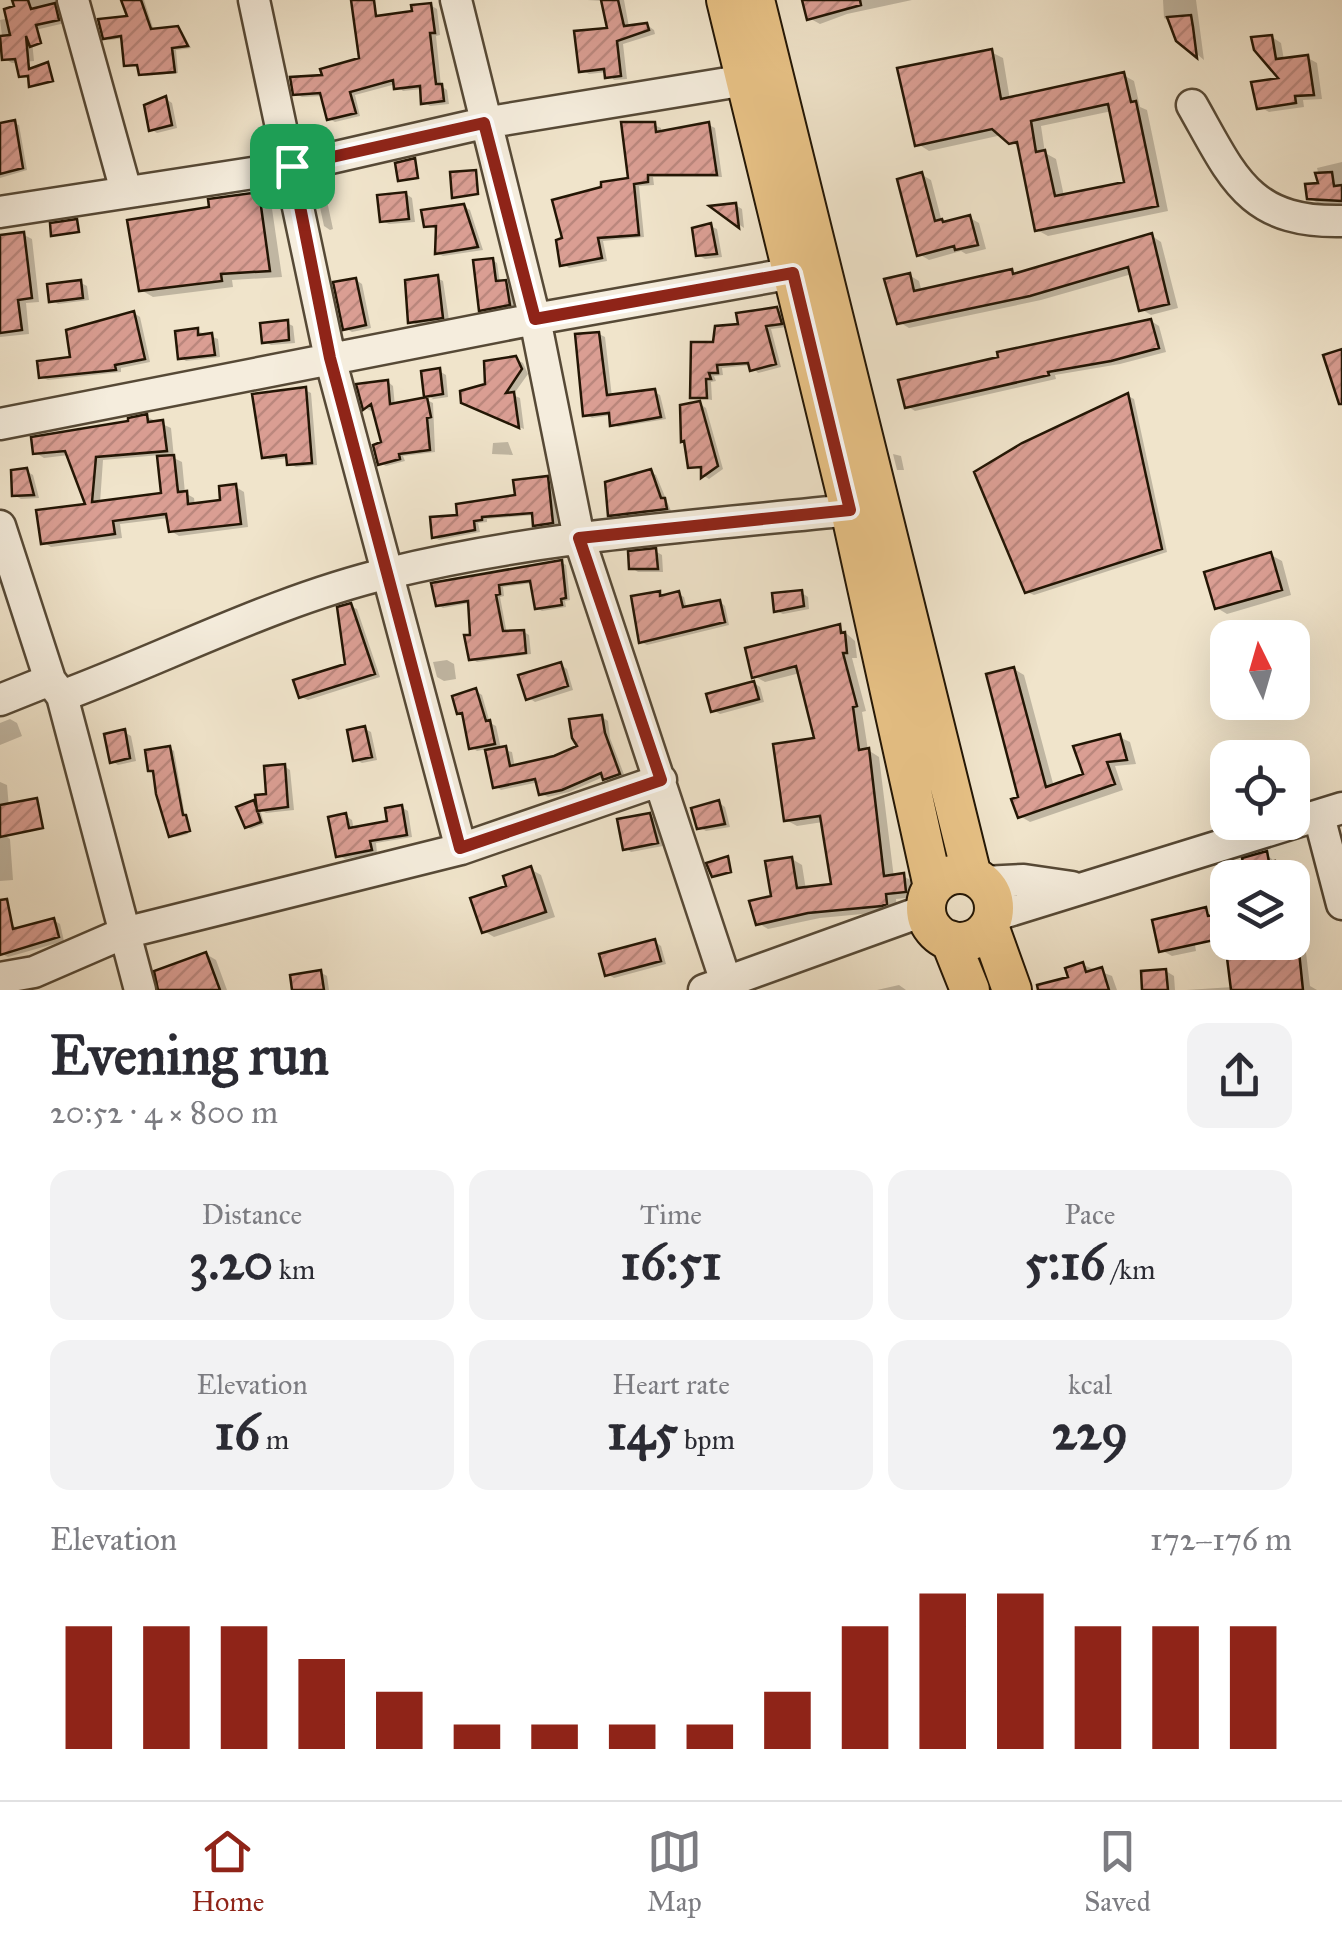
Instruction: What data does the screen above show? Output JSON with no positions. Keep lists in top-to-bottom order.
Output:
{
  "north": "top",
  "page": {
    "heading": ["Evening run", "20:52 · 4 × 800 m"],
    "stats": [
      ["Distance", "3.20 km"],
      ["Time", "16:51"],
      ["Pace", "5:16 /km"],
      ["Elevation", "16 m"],
      ["Heart rate", "145 bpm"],
      ["kcal", "229"]
    ],
    "chart": ["Elevation", "172–176 m"],
    "tabs": ["Home", "Map", "Saved"]
  }
}
